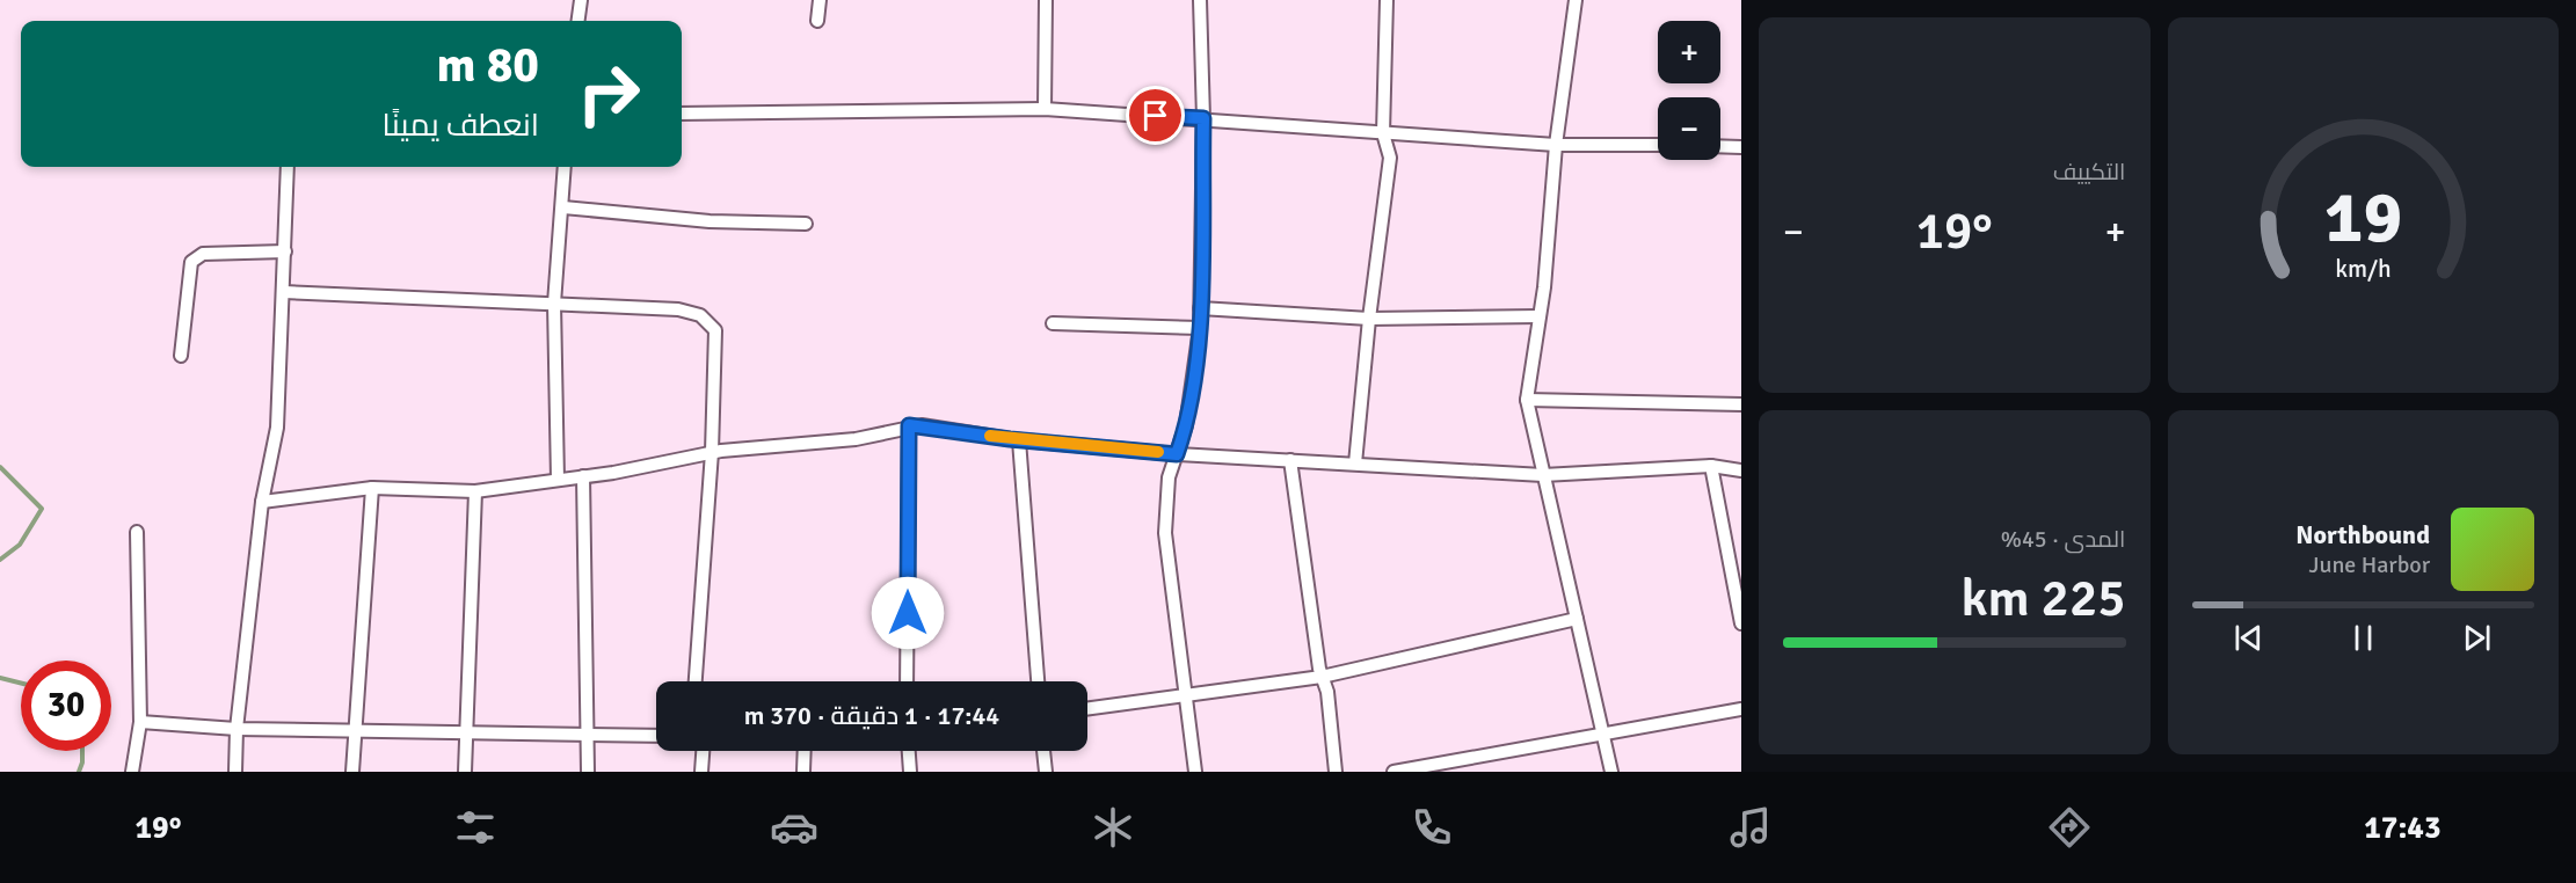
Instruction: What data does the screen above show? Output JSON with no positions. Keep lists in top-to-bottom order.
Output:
{
  "page": {
    "tile": [
      "التكييف",
      ["المدى · 45%", "225 km"]
    ],
    "map_buttons": ["+", "−"],
    "turn": ["80 m", "انعطف يمينًا"],
    "heat": ["−", "19°", "+"],
    "song": ["Northbound", "June Harbor"],
    "limit": "30",
    "trip": "17:44 · 1 دقيقة · 370 m",
    "tabs": ["17:43", "19°"],
    "gauge": ["19", "km/h"]
  }
}
